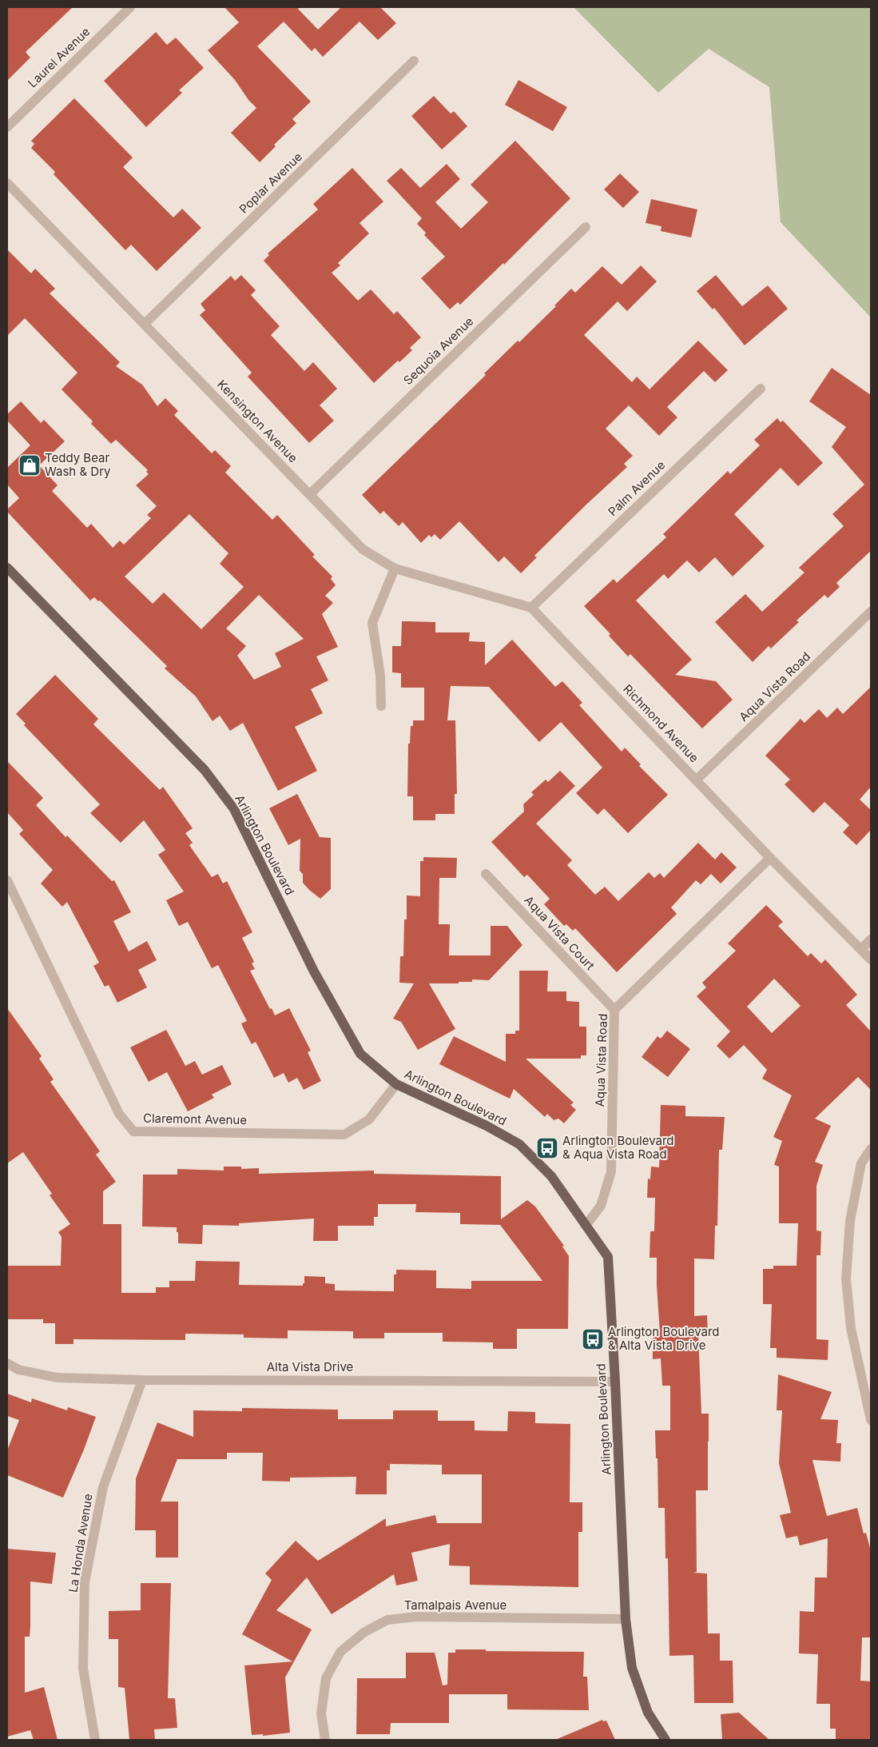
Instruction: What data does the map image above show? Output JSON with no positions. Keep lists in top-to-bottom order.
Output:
{
  "streets": {
    "main road": ["Arlington Boulevard"],
    "street": [
      "Laurel Avenue",
      "Poplar Avenue",
      "Sequoia Avenue",
      "Kensington Avenue",
      "Palm Avenue",
      "Aqua Vista Road",
      "Richmond Avenue",
      "Aqua Vista Court",
      "Claremont Avenue",
      "Alta Vista Drive",
      "La Honda Avenue",
      "Tamalpais Avenue"
    ]
  },
  "crossings": [
    ["Poplar Avenue", "Kensington Avenue"],
    ["Sequoia Avenue", "Kensington Avenue"],
    ["Palm Avenue", "Richmond Avenue"],
    ["Aqua Vista Road", "Richmond Avenue"],
    ["Aqua Vista Road", "Arlington Boulevard"],
    ["Aqua Vista Road", "Aqua Vista Court"],
    ["Arlington Boulevard", "Claremont Avenue"],
    ["Arlington Boulevard", "Alta Vista Drive"],
    ["Arlington Boulevard", "Tamalpais Avenue"],
    ["Alta Vista Drive", "La Honda Avenue"]
  ],
  "places": {
    "shop": ["Teddy Bear Wash & Dry"],
    "bus stop": ["Arlington Boulevard & Aqua Vista Road", "Arlington Boulevard & Alta Vista Drive"]
  }
}
